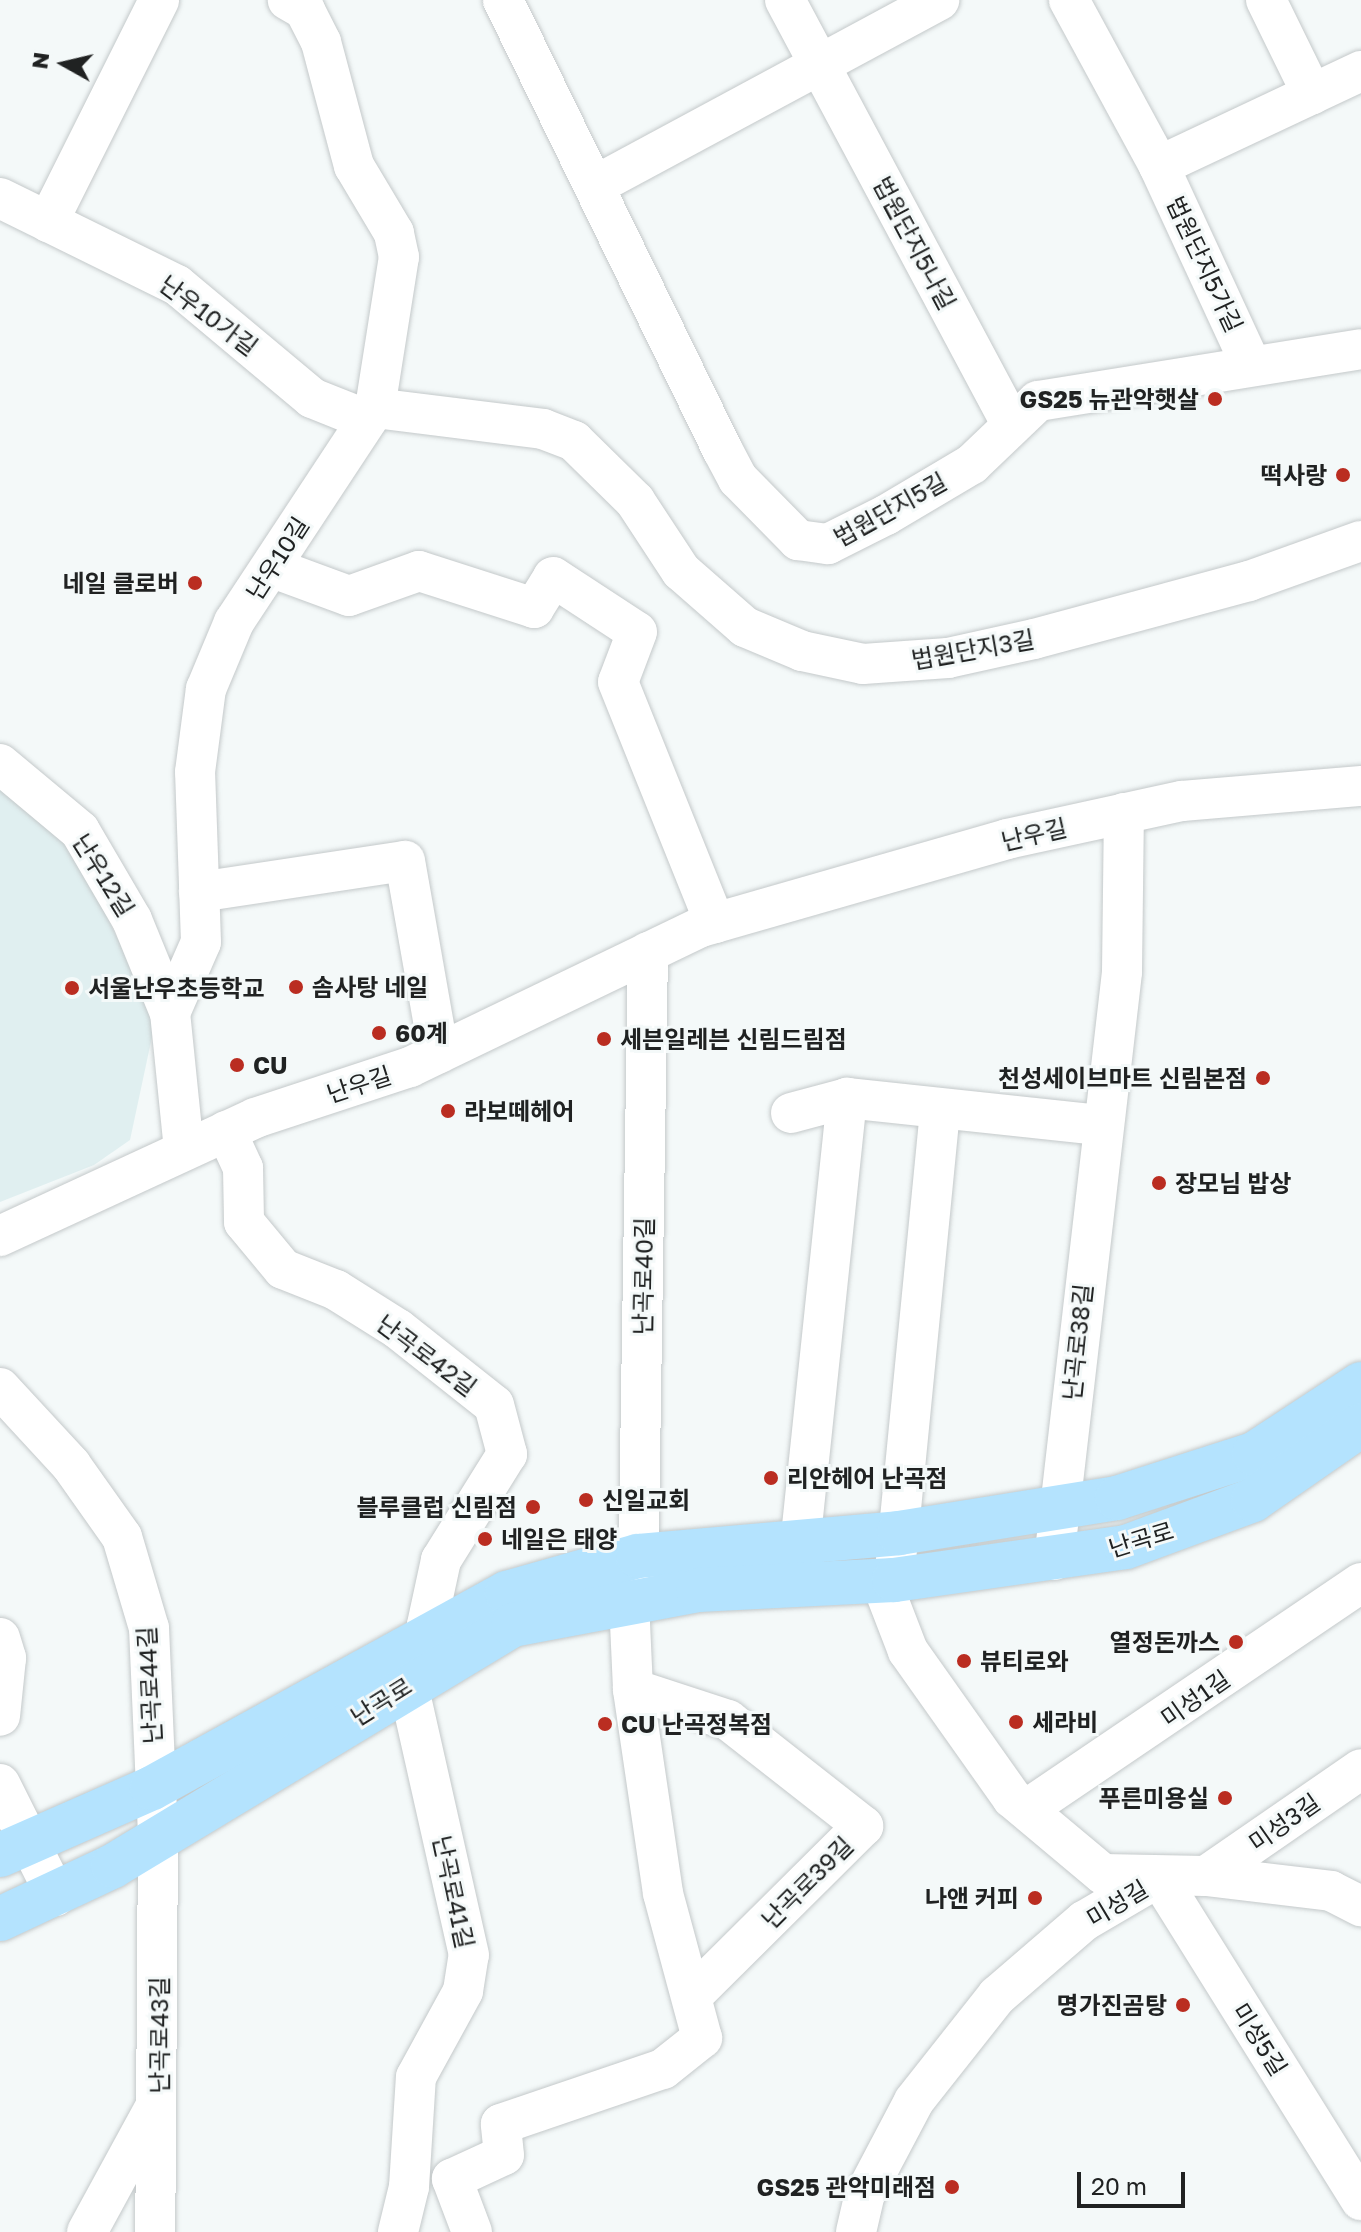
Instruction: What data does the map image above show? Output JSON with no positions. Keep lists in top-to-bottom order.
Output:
{
  "streets": {
    "main road": ["난곡로"],
    "street": [
      "법원단지5나길",
      "법원단지5가길",
      "난우10가길",
      "법원단지5길",
      "난우10길",
      "법원단지3길",
      "난우길",
      "난우12길",
      "난곡로40길",
      "난곡로38길",
      "난곡로42길",
      "난곡로44길",
      "미성1길",
      "미성3길",
      "난곡로39길",
      "난곡로41길",
      "미성길",
      "난곡로43길",
      "미성5길"
    ]
  },
  "crossings": [
    ["법원단지5나길", "법원단지5길"],
    ["법원단지5가길", "법원단지5길"],
    ["난우10가길", "난우10길"],
    ["난우10가길", "법원단지3길"],
    ["난우10길", "법원단지3길"],
    ["난우10길", "난우길"],
    ["난우10길", "난우12길"],
    ["난우길", "난곡로40길"],
    ["난우길", "난곡로38길"],
    ["난우길", "난곡로42길"],
    ["난곡로40길", "난곡로"],
    ["난곡로38길", "난곡로"],
    ["난곡로42길", "난곡로"],
    ["난곡로42길", "난곡로41길"],
    ["난곡로", "난곡로44길"],
    ["난곡로", "난곡로41길"],
    ["난곡로", "미성길"],
    ["난곡로", "난곡로43길"],
    ["난곡로44길", "난곡로43길"],
    ["미성1길", "미성길"],
    ["미성3길", "미성길"],
    ["미성3길", "미성5길"],
    ["미성길", "미성5길"]
  ],
  "places": [
    "GS25 뉴관악햇살",
    "떡사랑",
    "네일 클로버",
    "솜사탕 네일",
    "서울난우초등학교",
    "60계",
    "세븐일레븐 신림드림점",
    "CU",
    "천성세이브마트 신림본점",
    "라보떼헤어",
    "장모님 밥상",
    "리안헤어 난곡점",
    "신일교회",
    "블루클럽 신림점",
    "네일은 태양",
    "열정돈까스",
    "뷰티로와",
    "세라비",
    "CU 난곡정복점",
    "푸른미용실",
    "나앤 커피",
    "명가진곰탕",
    "GS25 관악미래점"
  ],
  "scale_bar": "20 m",
  "north": "left"
}
